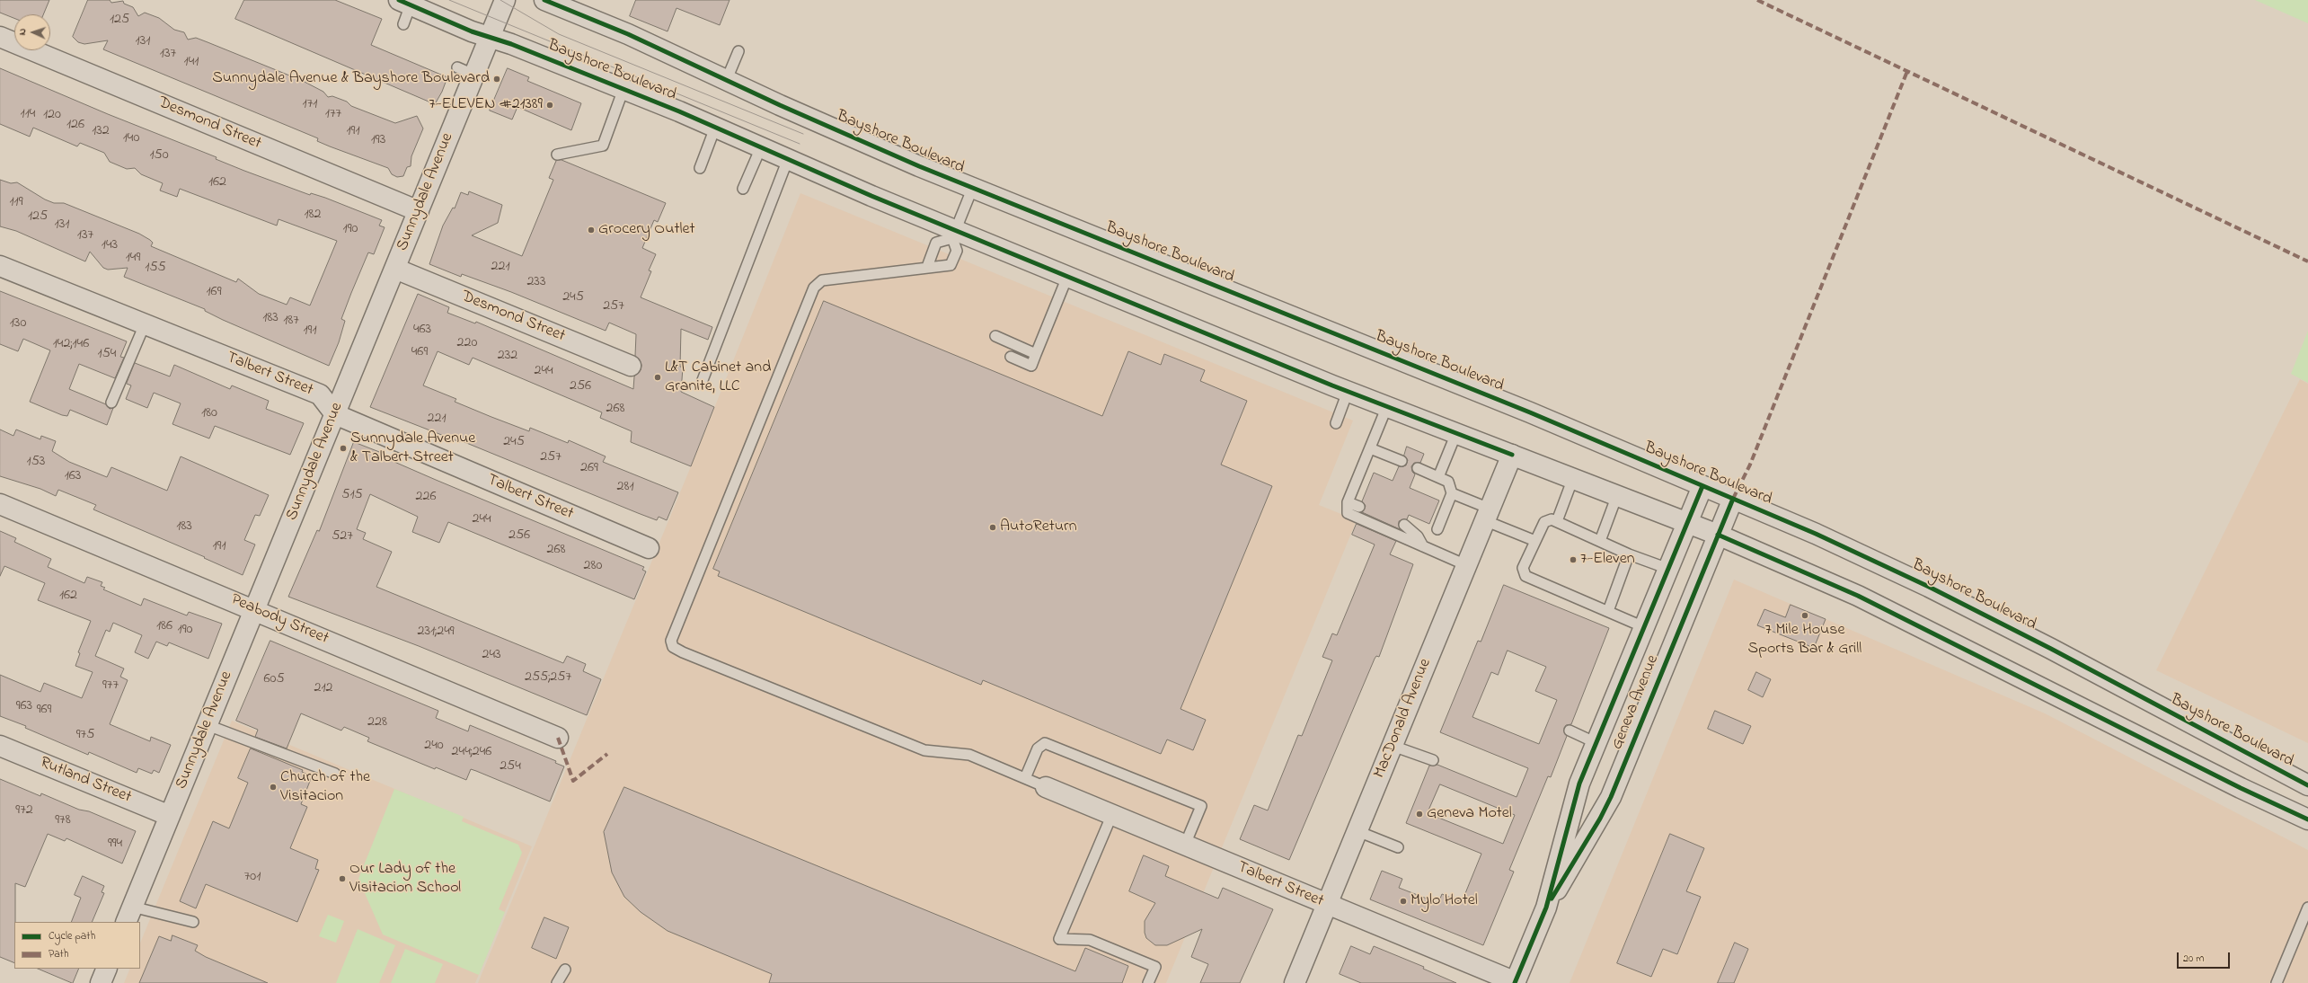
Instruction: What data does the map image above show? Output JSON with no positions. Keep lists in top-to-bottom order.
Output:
{
  "streets": {
    "main road": [
      "Bayshore Boulevard",
      "Desmond Street",
      "Sunnydale Avenue",
      "Talbert Street",
      "Peabody Street",
      "Geneva Avenue",
      "MacDonald Avenue",
      "Rutland Street"
    ]
  },
  "crossings": [
    ["Bayshore Boulevard", "Sunnydale Avenue"],
    ["Bayshore Boulevard", "Geneva Avenue"],
    ["Bayshore Boulevard", "MacDonald Avenue"],
    ["Desmond Street", "Sunnydale Avenue"],
    ["Sunnydale Avenue", "Talbert Street"],
    ["Sunnydale Avenue", "Peabody Street"],
    ["Sunnydale Avenue", "Rutland Street"],
    ["Talbert Street", "Geneva Avenue"],
    ["Talbert Street", "MacDonald Avenue"]
  ],
  "places": [
    "Sunnydale Avenue & Bayshore Boulevard",
    "7-ELEVEN #21389",
    "Grocery Outlet",
    "L&T Cabinet and Granite, LLC",
    "Sunnydale Avenue & Talbert Street",
    "AutoReturn",
    "7-Eleven",
    "7 Mile House Sports Bar & Grill",
    "Church of the Visitacion",
    "Geneva Motel",
    "Our Lady of the Visitacion School",
    "Mylo Hotel"
  ],
  "house_numbers": [
    "125",
    "131",
    "137",
    "141",
    "171",
    "114",
    "177",
    "120",
    "126",
    "132",
    "191",
    "140",
    "193",
    "150",
    "162",
    "119",
    "182",
    "125",
    "131",
    "190",
    "137",
    "143",
    "149",
    "221",
    "155",
    "233",
    "169",
    "245",
    "257",
    "183",
    "187",
    "130",
    "463",
    "191",
    "220",
    "142;146",
    "469",
    "154",
    "232",
    "244",
    "256",
    "268",
    "180",
    "221",
    "245",
    "257",
    "153",
    "269",
    "163",
    "281",
    "515",
    "226",
    "244",
    "183",
    "256",
    "527",
    "191",
    "268",
    "280",
    "162",
    "186",
    "190",
    "231;249",
    "243",
    "255;257",
    "605",
    "977",
    "212",
    "963",
    "969",
    "228",
    "975",
    "240",
    "244;246",
    "254",
    "972",
    "978",
    "994",
    "701"
  ],
  "legend": ["Cycle path", "Path"],
  "scale_bar": "20 m",
  "north": "left"
}
